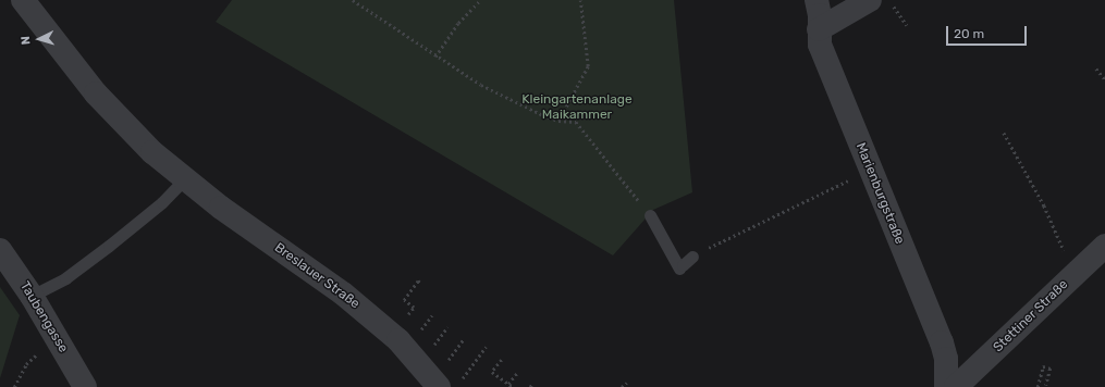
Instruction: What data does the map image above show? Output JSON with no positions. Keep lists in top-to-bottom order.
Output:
{
  "streets": {
    "street": [
      "Marienburgstraße",
      "Breslauer Straße",
      "Stettiner Straße",
      "Taubengasse"
    ]
  },
  "parks": ["Kleingartenanlage Maikammer"],
  "scale_bar": "20 m",
  "north": "left"
}
